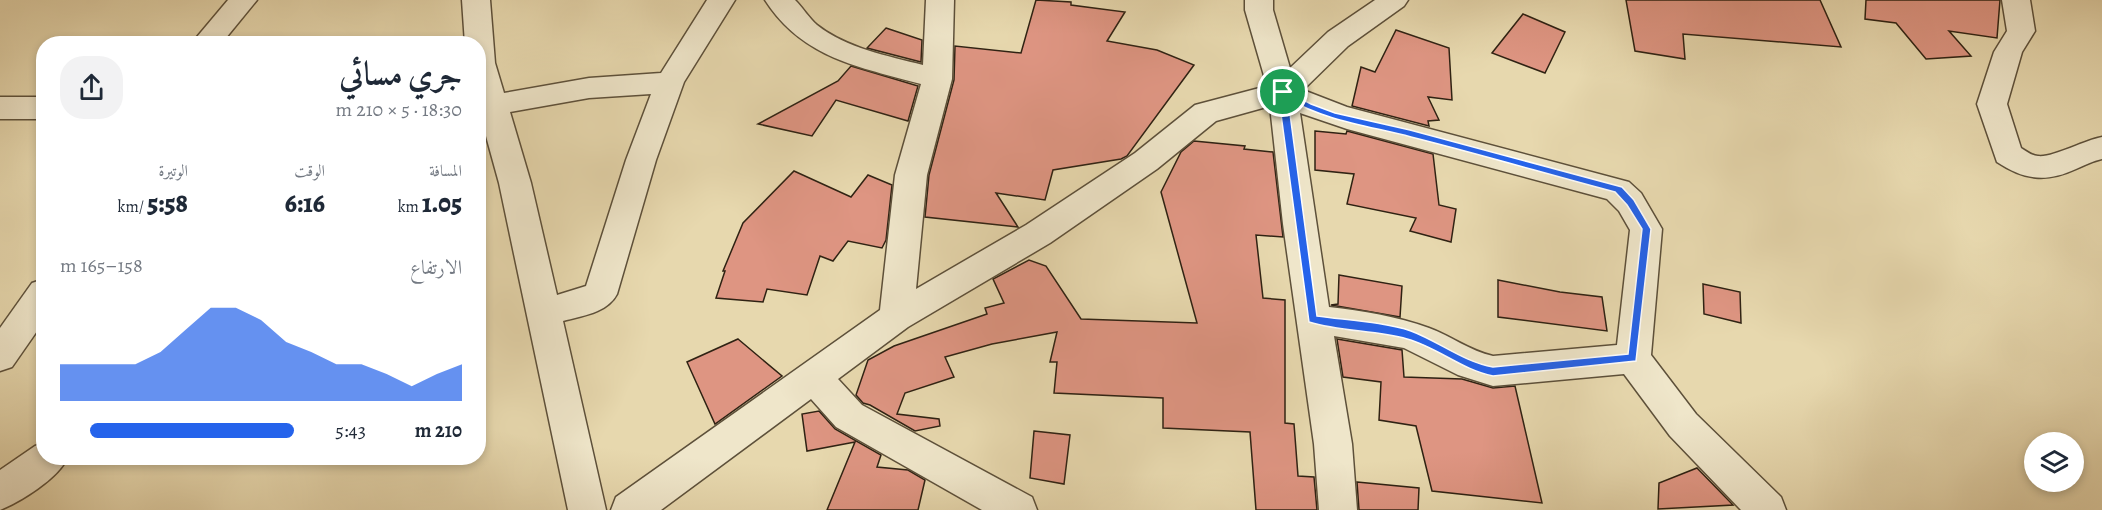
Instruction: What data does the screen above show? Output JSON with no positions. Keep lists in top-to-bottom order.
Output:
{
  "page": {
    "heading": ["جري مسائي", "18:30 · 5 × 210 m"],
    "stats": [
      ["المسافة", "1.05 km"],
      ["الوقت", "6:16"],
      ["الوتيرة", "5:58 /km"]
    ],
    "chart": ["الارتفاع", "158–165 m"],
    "list": [
      {
        "name": "210 m",
        "note": "5:43"
      }
    ]
  }
}
